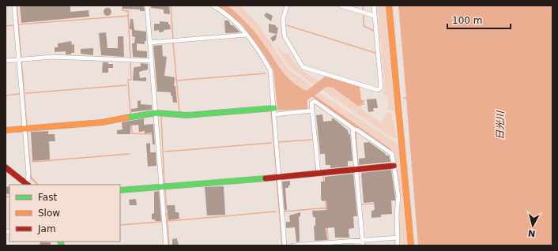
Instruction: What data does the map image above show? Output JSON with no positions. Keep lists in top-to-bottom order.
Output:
{
  "water": ["日光川"],
  "legend": ["Fast", "Slow", "Jam"],
  "scale_bar": "100 m",
  "north": "bottom"
}
